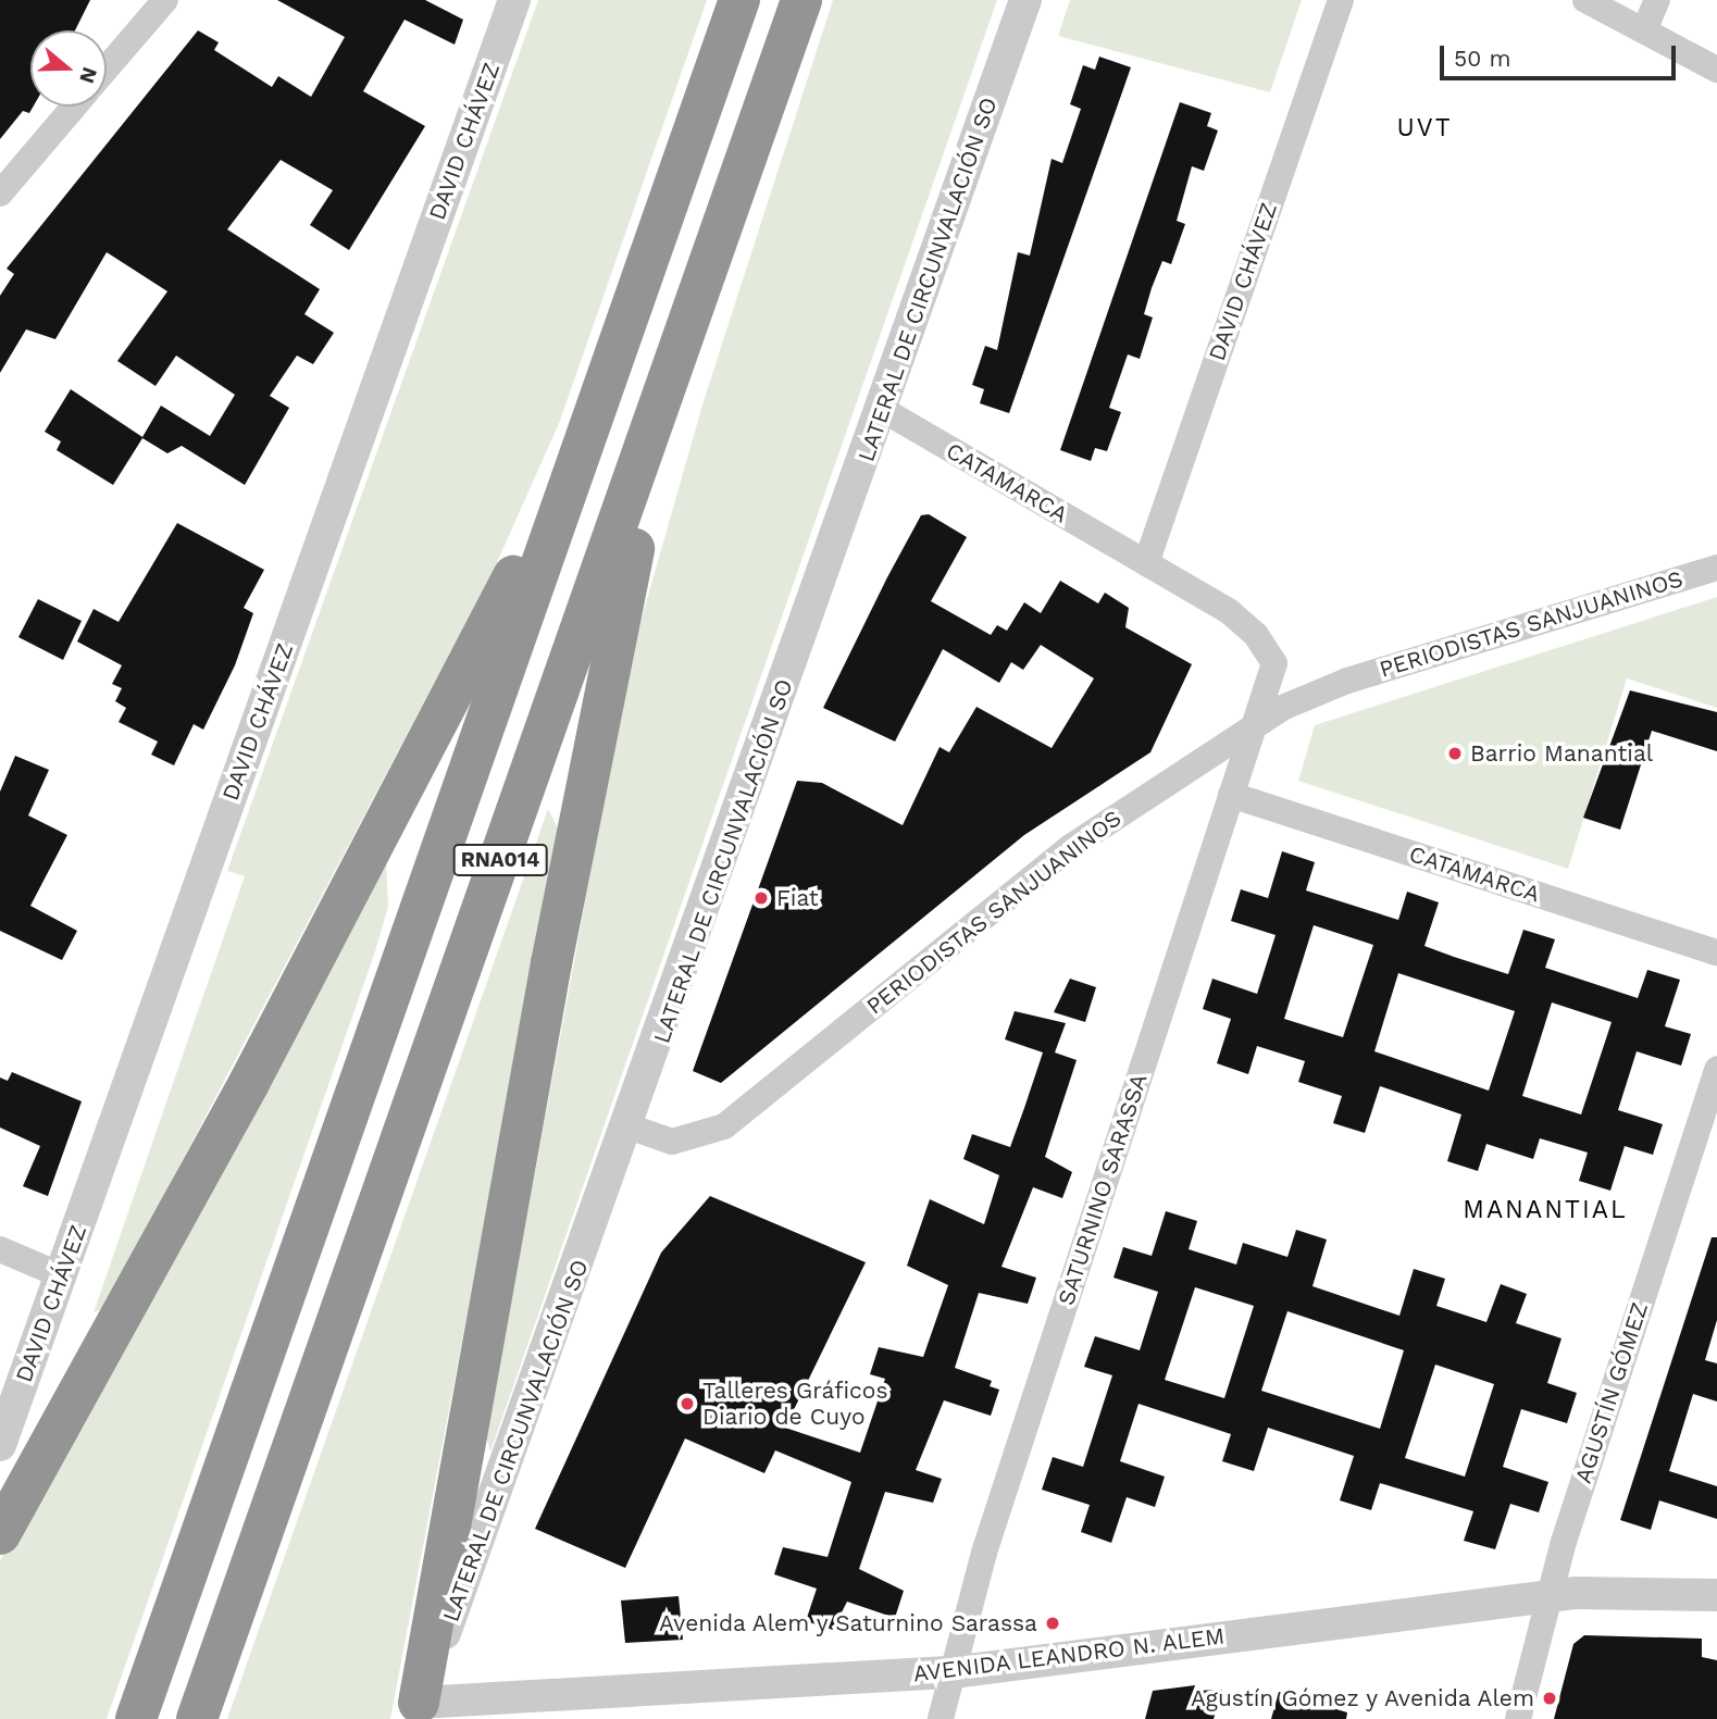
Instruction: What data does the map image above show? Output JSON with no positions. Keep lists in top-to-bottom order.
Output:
{
  "streets": {
    "highway": ["RNA014"],
    "street": [
      "DAVID CHÁVEZ",
      "LATERAL DE CIRCUNVALACIÓN SO",
      "CATAMARCA",
      "PERIODISTAS SANJUANINOS",
      "SATURNINO SARASSA",
      "AGUSTÍN GÓMEZ",
      "AVENIDA LEANDRO N. ALEM"
    ]
  },
  "crossings": [
    ["DAVID CHÁVEZ", "CATAMARCA"],
    ["LATERAL DE CIRCUNVALACIÓN SO", "CATAMARCA"],
    ["LATERAL DE CIRCUNVALACIÓN SO", "PERIODISTAS SANJUANINOS"],
    ["LATERAL DE CIRCUNVALACIÓN SO", "AVENIDA LEANDRO N. ALEM"],
    ["CATAMARCA", "SATURNINO SARASSA"],
    ["PERIODISTAS SANJUANINOS", "SATURNINO SARASSA"],
    ["SATURNINO SARASSA", "AVENIDA LEANDRO N. ALEM"],
    ["AGUSTÍN GÓMEZ", "AVENIDA LEANDRO N. ALEM"]
  ],
  "districts": ["UVT", "MANANTIAL"],
  "places": [
    "Barrio Manantial",
    "Fiat",
    "Talleres Gráficos Diario de Cuyo",
    "Avenida Alem y Saturnino Sarassa",
    "Agustín Gómez y Avenida Alem"
  ],
  "scale_bar": "50 m",
  "north": "right"
}
